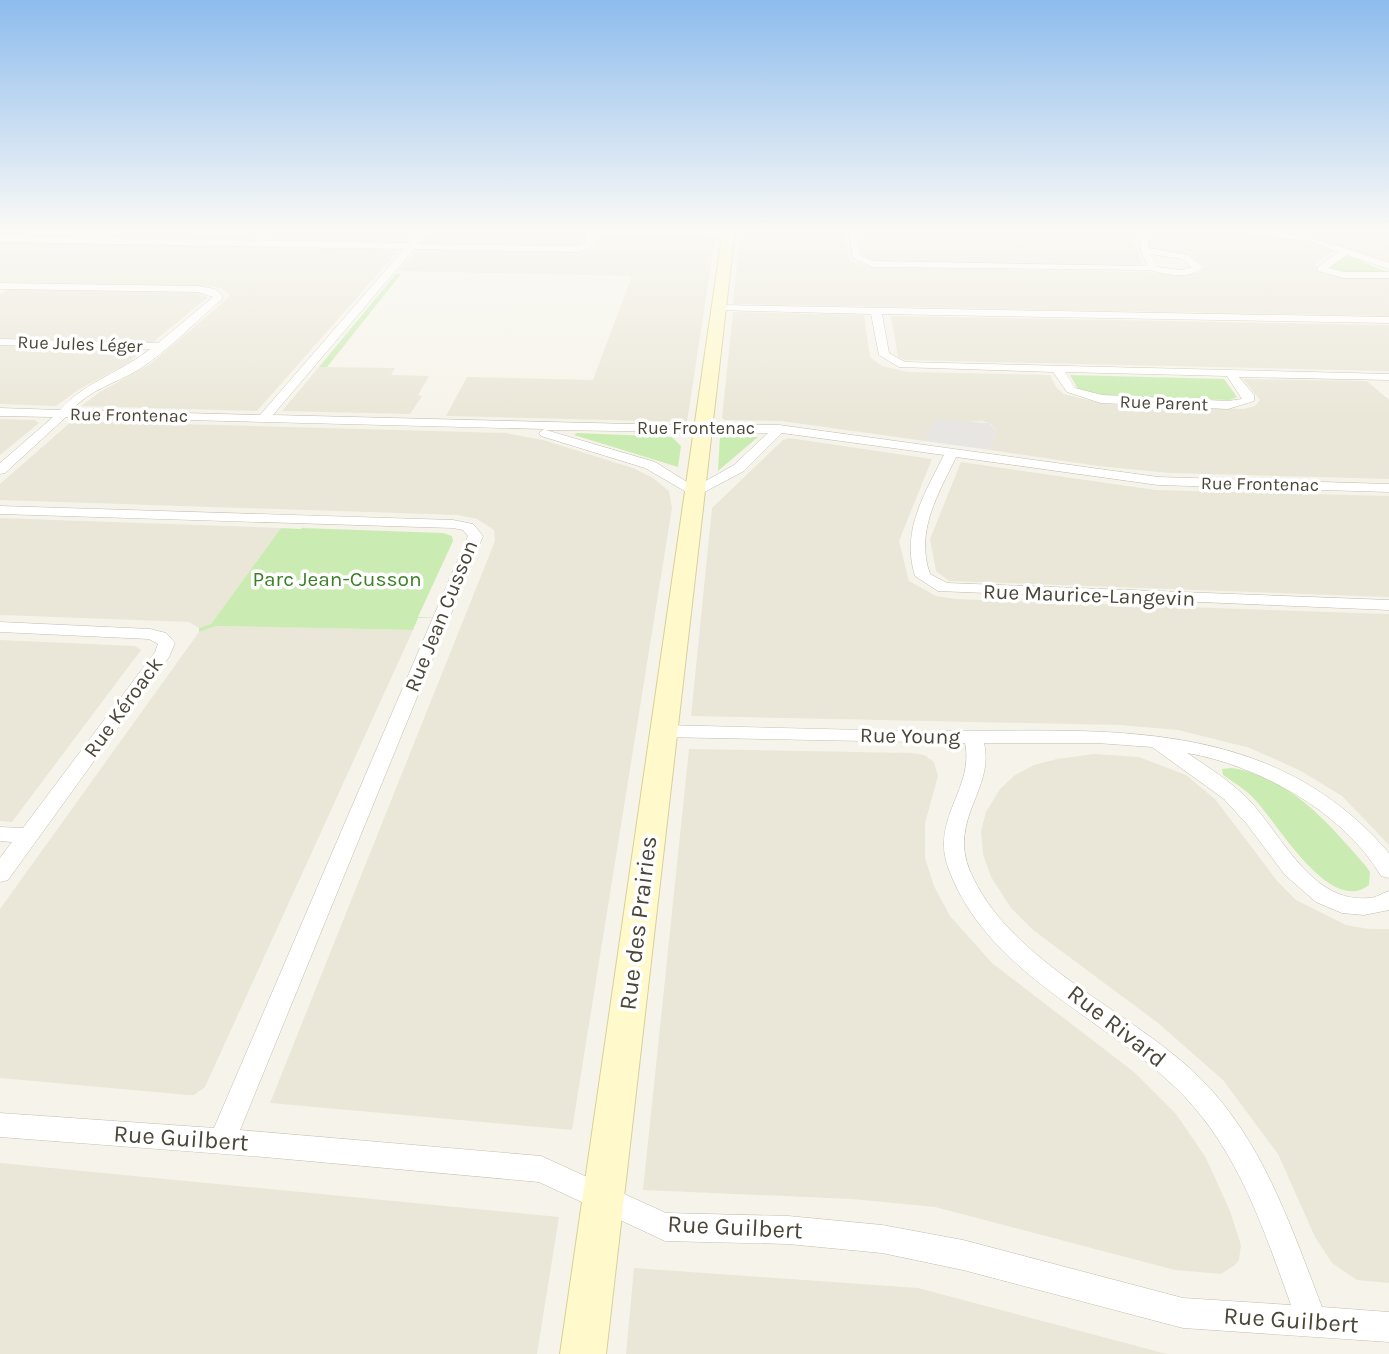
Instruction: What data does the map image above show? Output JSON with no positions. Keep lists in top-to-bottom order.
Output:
{
  "streets": {
    "main road": ["Rue des Prairies"],
    "street": [
      "Rue Jules Léger",
      "Rue Parent",
      "Rue Frontenac",
      "Rue Maurice-Langevin",
      "Rue Jean Cusson",
      "Rue Kéroack",
      "Rue Young",
      "Rue Rivard",
      "Rue Guilbert"
    ]
  },
  "crossings": [
    ["Rue Frontenac", "Rue Maurice-Langevin"],
    ["Rue Frontenac", "Rue des Prairies"],
    ["Rue Jean Cusson", "Rue Guilbert"],
    ["Rue Young", "Rue des Prairies"],
    ["Rue Young", "Rue Rivard"],
    ["Rue des Prairies", "Rue Guilbert"],
    ["Rue Rivard", "Rue Guilbert"]
  ],
  "parks": ["Parc Jean-Cusson"]
}
